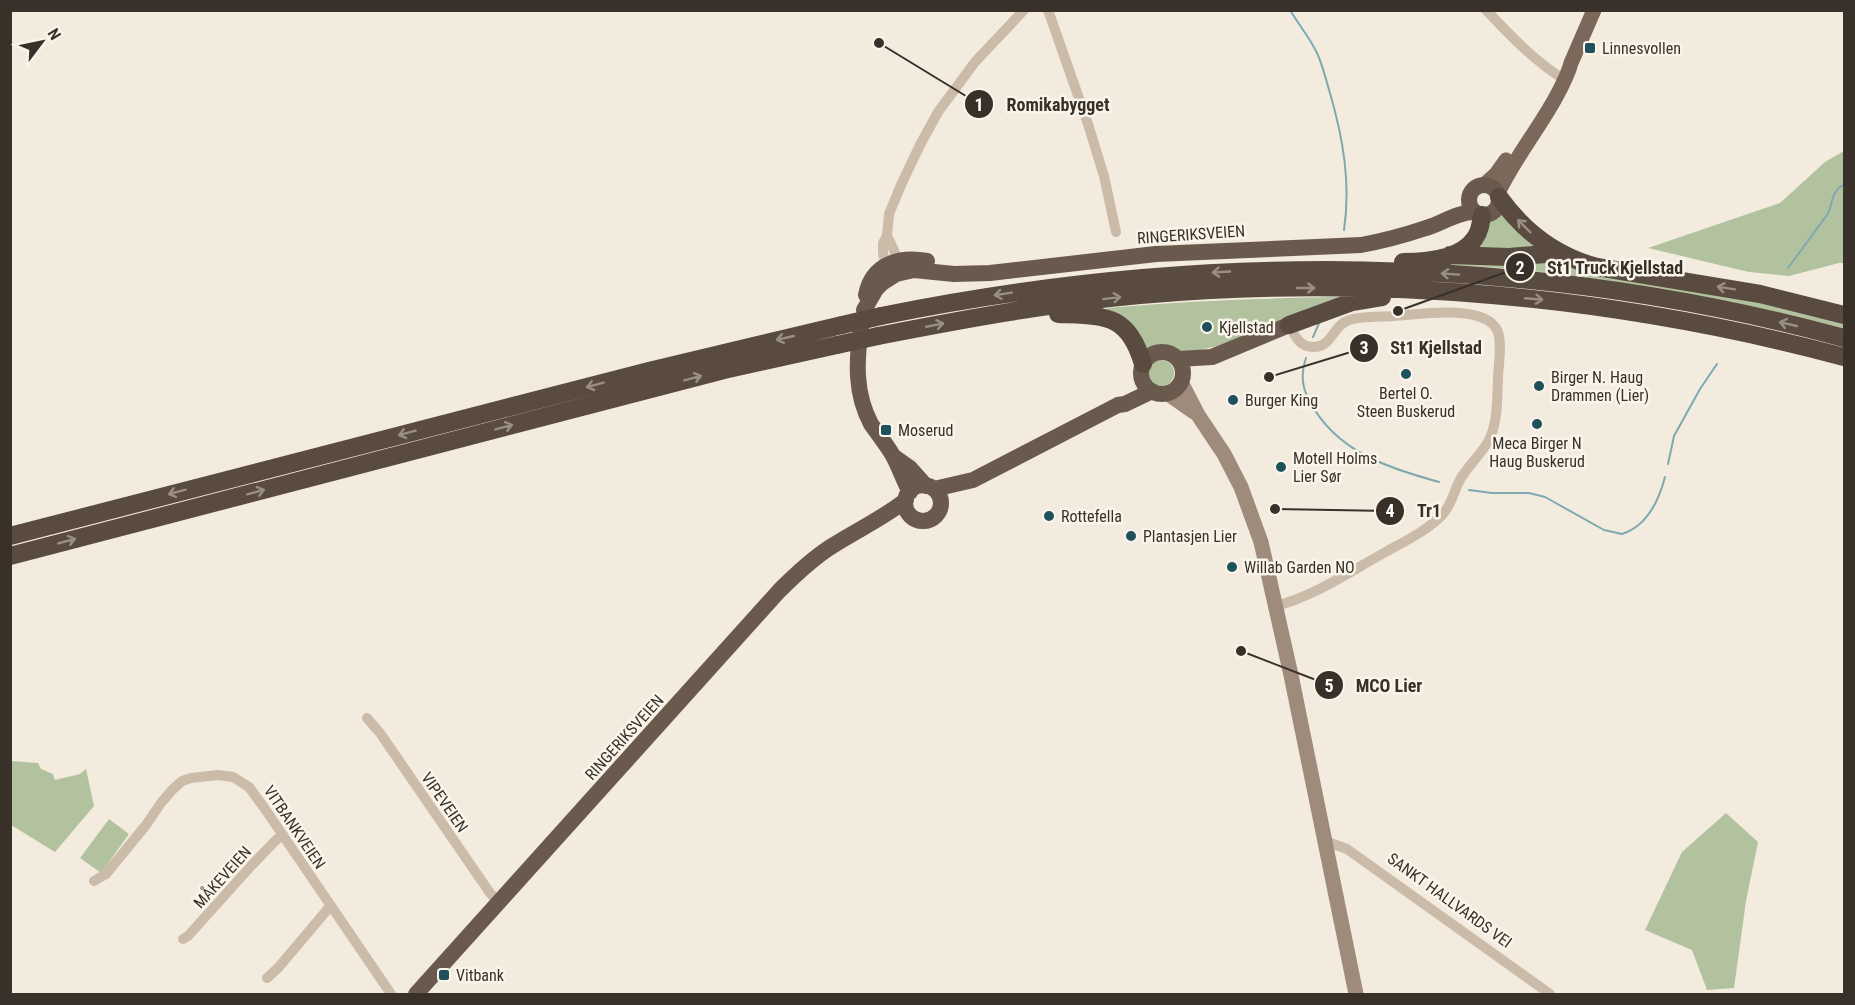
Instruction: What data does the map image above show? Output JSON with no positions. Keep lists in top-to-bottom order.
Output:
{
  "streets": {
    "highway": ["RINGERIKSVEIEN"],
    "street": [
      "VIPEVEIEN",
      "VITBANKVEIEN",
      "MÅKEVEIEN",
      "SANKT HALLVARDS VEI"
    ]
  },
  "crossings": [
    ["RINGERIKSVEIEN", "VIPEVEIEN"],
    ["VITBANKVEIEN", "MÅKEVEIEN"]
  ],
  "places": {
    "other": [
      "Romikabygget",
      "St1 Truck Kjellstad",
      "Kjellstad",
      "Bertel O. Steen Buskerud",
      "St1 Kjellstad",
      "Birger N. Haug Drammen (Lier)",
      "Burger King",
      "Meca Birger N Haug Buskerud",
      "Motell Holms Lier Sør",
      "Tr1",
      "Rottefella",
      "Plantasjen Lier",
      "Willab Garden NO",
      "MCO Lier"
    ],
    "transit": ["Linnesvollen", "Moserud", "Vitbank"]
  },
  "north": "top right"
}
